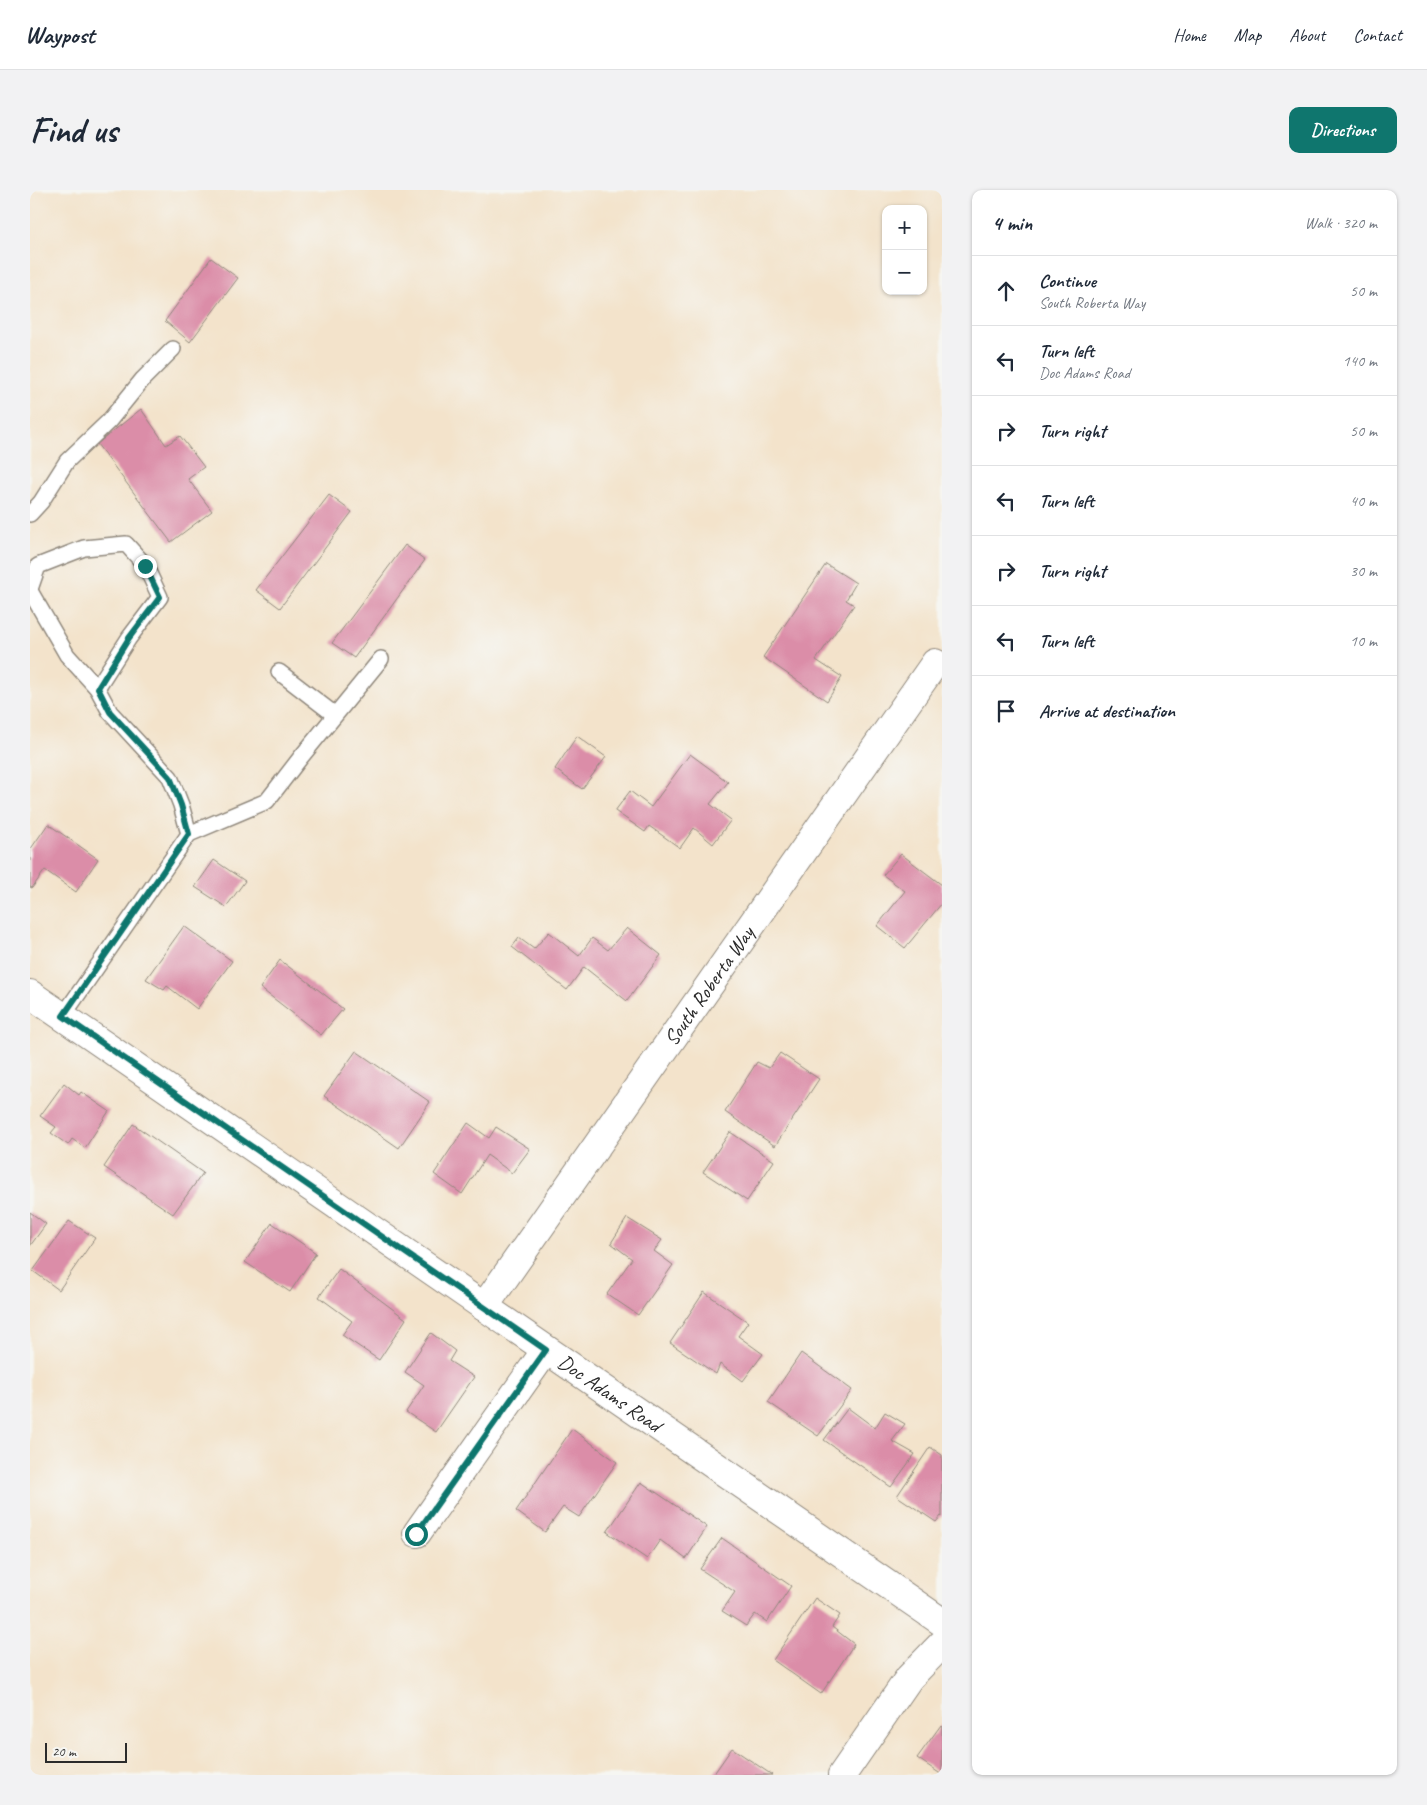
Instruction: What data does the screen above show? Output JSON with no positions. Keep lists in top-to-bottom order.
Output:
{
  "streets": {
    "street": ["South Roberta Way", "Doc Adams Road"]
  },
  "crossings": [
    ["South Roberta Way", "Doc Adams Road"]
  ],
  "scale_bar": "20 m",
  "page": {
    "header": "Waypost",
    "nav": [
      "Home",
      "Map",
      "About",
      "Contact"
    ],
    "buttons": "Directions",
    "title": "Find us",
    "heading": ["4 min", "Walk · 320 m"],
    "map_buttons": ["+", "−"],
    "list": [
      ["Continue", "South Roberta Way", "50 m"],
      ["Turn left", "Doc Adams Road", "140 m"],
      ["Turn right", "50 m"],
      ["Turn left", "40 m"],
      ["Turn right", "30 m"],
      ["Turn left", "10 m"],
      "Arrive at destination"
    ],
    "scale": "20 m"
  }
}
